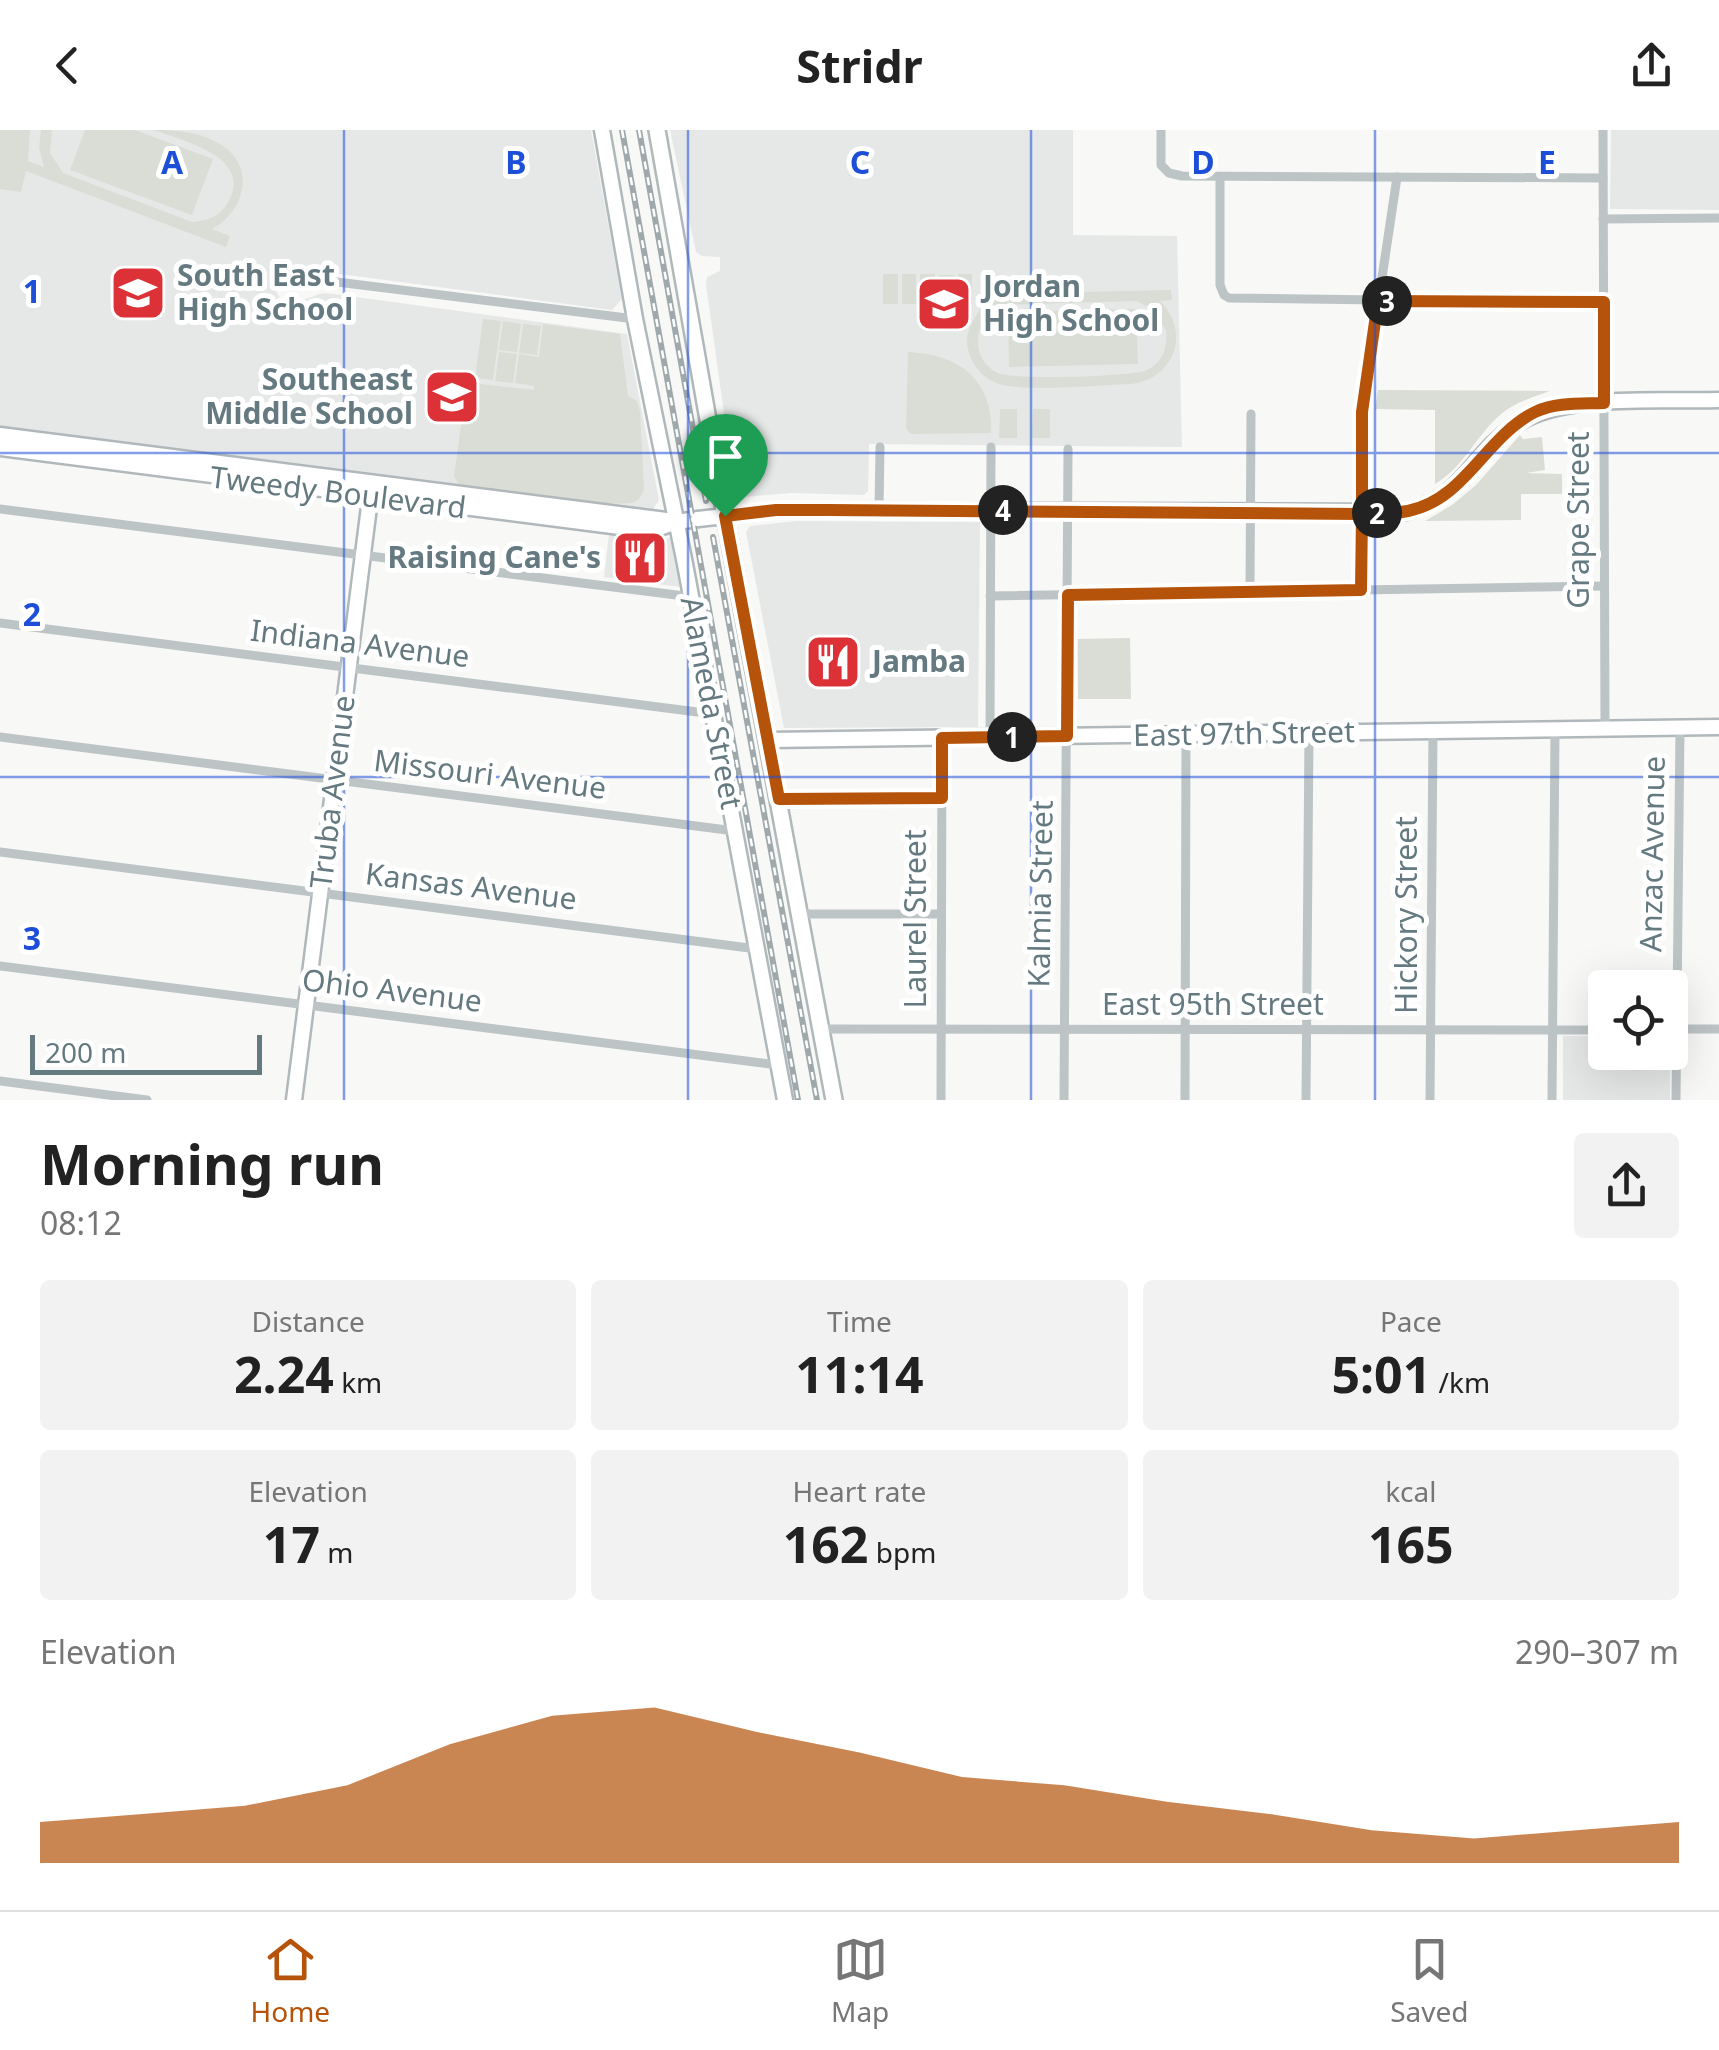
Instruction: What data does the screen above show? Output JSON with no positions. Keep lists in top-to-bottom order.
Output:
{
  "streets": {
    "street": [
      "Tweedy Boulevard",
      "Grape Street",
      "Indiana Avenue",
      "Alameda Street",
      "East 97th Street",
      "Missouri Avenue",
      "Truba Avenue",
      "Anzac Avenue",
      "Kansas Avenue",
      "Kalmia Street",
      "Hickory Street",
      "Laurel Street",
      "Ohio Avenue",
      "East 95th Street"
    ]
  },
  "crossings": [
    ["Tweedy Boulevard", "Grape Street"],
    ["Tweedy Boulevard", "Alameda Street"],
    ["Tweedy Boulevard", "Truba Avenue"],
    ["Tweedy Boulevard", "Kalmia Street"],
    ["Grape Street", "East 97th Street"],
    ["Indiana Avenue", "Alameda Street"],
    ["Indiana Avenue", "Truba Avenue"],
    ["Alameda Street", "Missouri Avenue"],
    ["Alameda Street", "Kansas Avenue"],
    ["Alameda Street", "Ohio Avenue"],
    ["East 97th Street", "Anzac Avenue"],
    ["East 97th Street", "Kalmia Street"],
    ["East 97th Street", "Hickory Street"],
    ["East 97th Street", "Laurel Street"],
    ["Missouri Avenue", "Truba Avenue"],
    ["Truba Avenue", "Kansas Avenue"],
    ["Truba Avenue", "Ohio Avenue"],
    ["Kalmia Street", "East 95th Street"],
    ["Hickory Street", "East 95th Street"],
    ["Laurel Street", "East 95th Street"]
  ],
  "places": {
    "school or university": ["South East High School", "Jordan High School", "Southeast Middle School"],
    "restaurant": ["Raising Cane's", "Jamba"]
  },
  "scale_bar": "200 m",
  "page": {
    "header": "Stridr",
    "pins": [
      "3",
      "4",
      "2",
      "1"
    ],
    "scale": "200 m",
    "heading": ["Morning run", "08:12"],
    "stats": [
      ["Distance", "2.24 km"],
      ["Time", "11:14"],
      ["Pace", "5:01 /km"],
      ["Elevation", "17 m"],
      ["Heart rate", "162 bpm"],
      ["kcal", "165"]
    ],
    "chart": ["Elevation", "290–307 m"],
    "tabs": ["Home", "Map", "Saved"]
  },
  "grid": {
    "columns": [
      "A",
      "B",
      "C",
      "D",
      "E"
    ],
    "rows": ["1", "2", "3"]
  }
}
